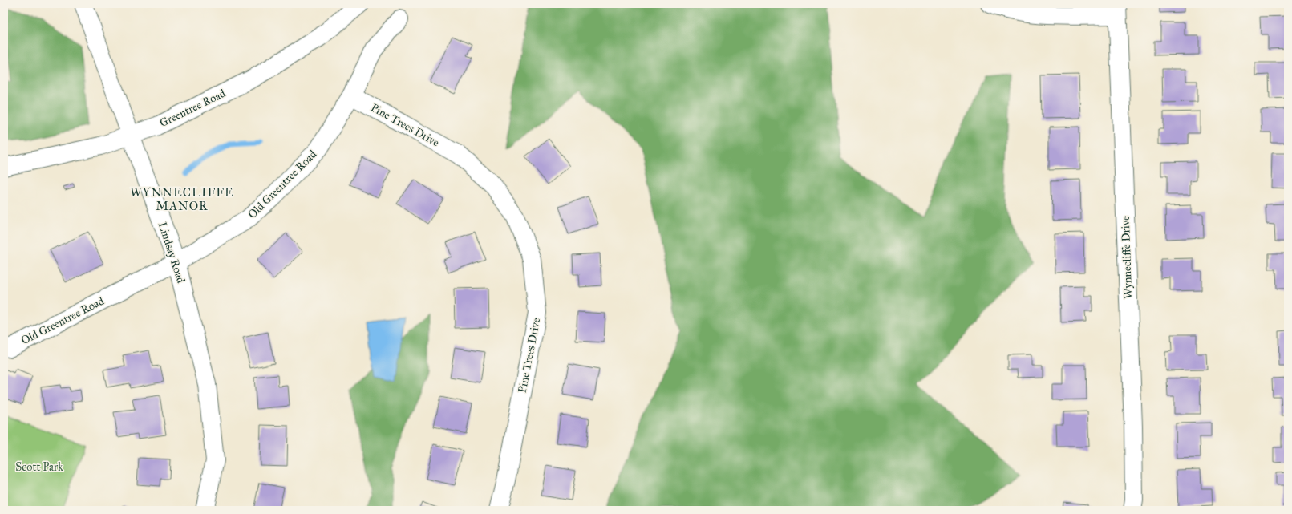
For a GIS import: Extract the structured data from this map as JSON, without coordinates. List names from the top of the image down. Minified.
{"streets":{"street":["Greentree Road","Pine Trees Drive","Old Greentree Road","Lindsay Road","Wynnecliffe Drive"]},"crossings":[["Greentree Road","Lindsay Road"],["Pine Trees Drive","Old Greentree Road"],["Old Greentree Road","Lindsay Road"]],"districts":["WYNNECLIFFE MANOR"],"parks":["Scott Park"]}
